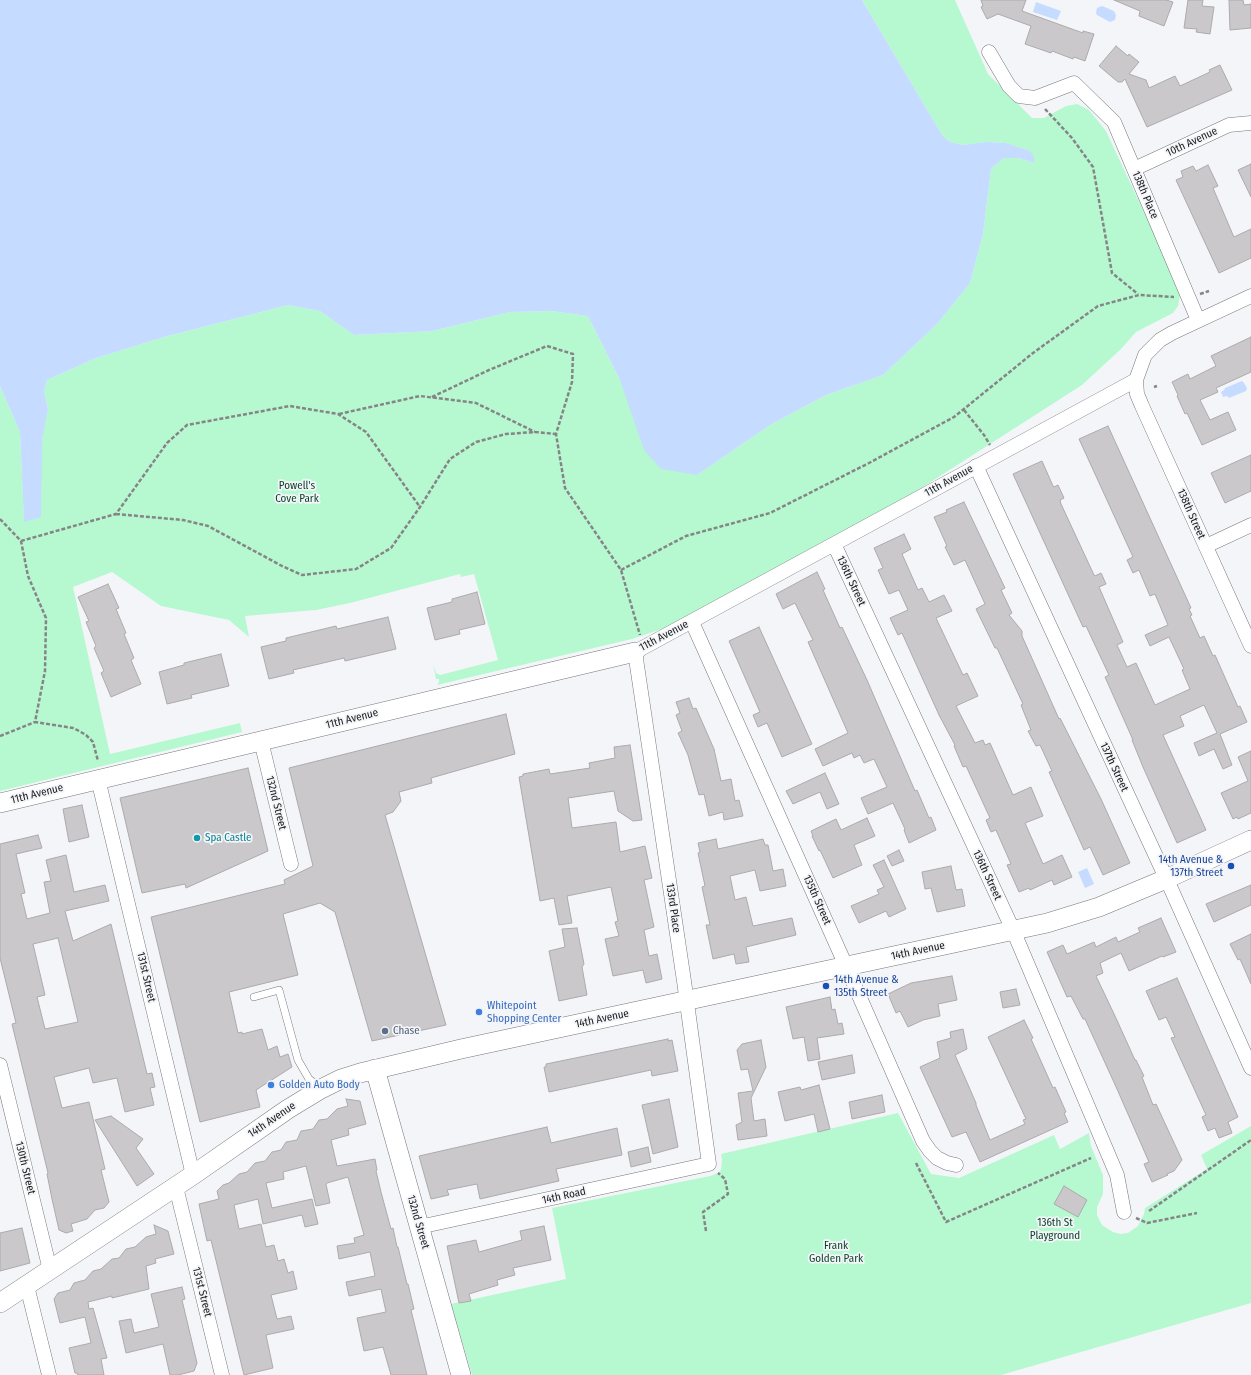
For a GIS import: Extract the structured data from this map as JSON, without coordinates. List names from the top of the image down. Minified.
{"streets":{"street":["10th Avenue","138th Place","11th Avenue","138th Street","136th Street","137th Street","132nd Street","135th Street","133rd Place","14th Avenue","131st Street","130th Street","14th Road"]},"crossings":[["10th Avenue","138th Place"],["11th Avenue","138th Street"],["11th Avenue","136th Street"],["11th Avenue","137th Street"],["11th Avenue","132nd Street"],["11th Avenue","135th Street"],["11th Avenue","133rd Place"],["11th Avenue","131st Street"],["136th Street","14th Avenue"],["137th Street","14th Avenue"],["132nd Street","14th Avenue"],["132nd Street","14th Road"],["135th Street","14th Avenue"],["133rd Place","14th Avenue"],["133rd Place","14th Road"],["14th Avenue","131st Street"],["14th Avenue","130th Street"]],"parks":["Powell's Cove Park","136th St Playground","Frank Golden Park"],"places":["Spa Castle","14th Avenue & 137th Street","14th Avenue & 135th Street","Whitepoint Shopping Center","Chase","Golden Auto Body"]}
